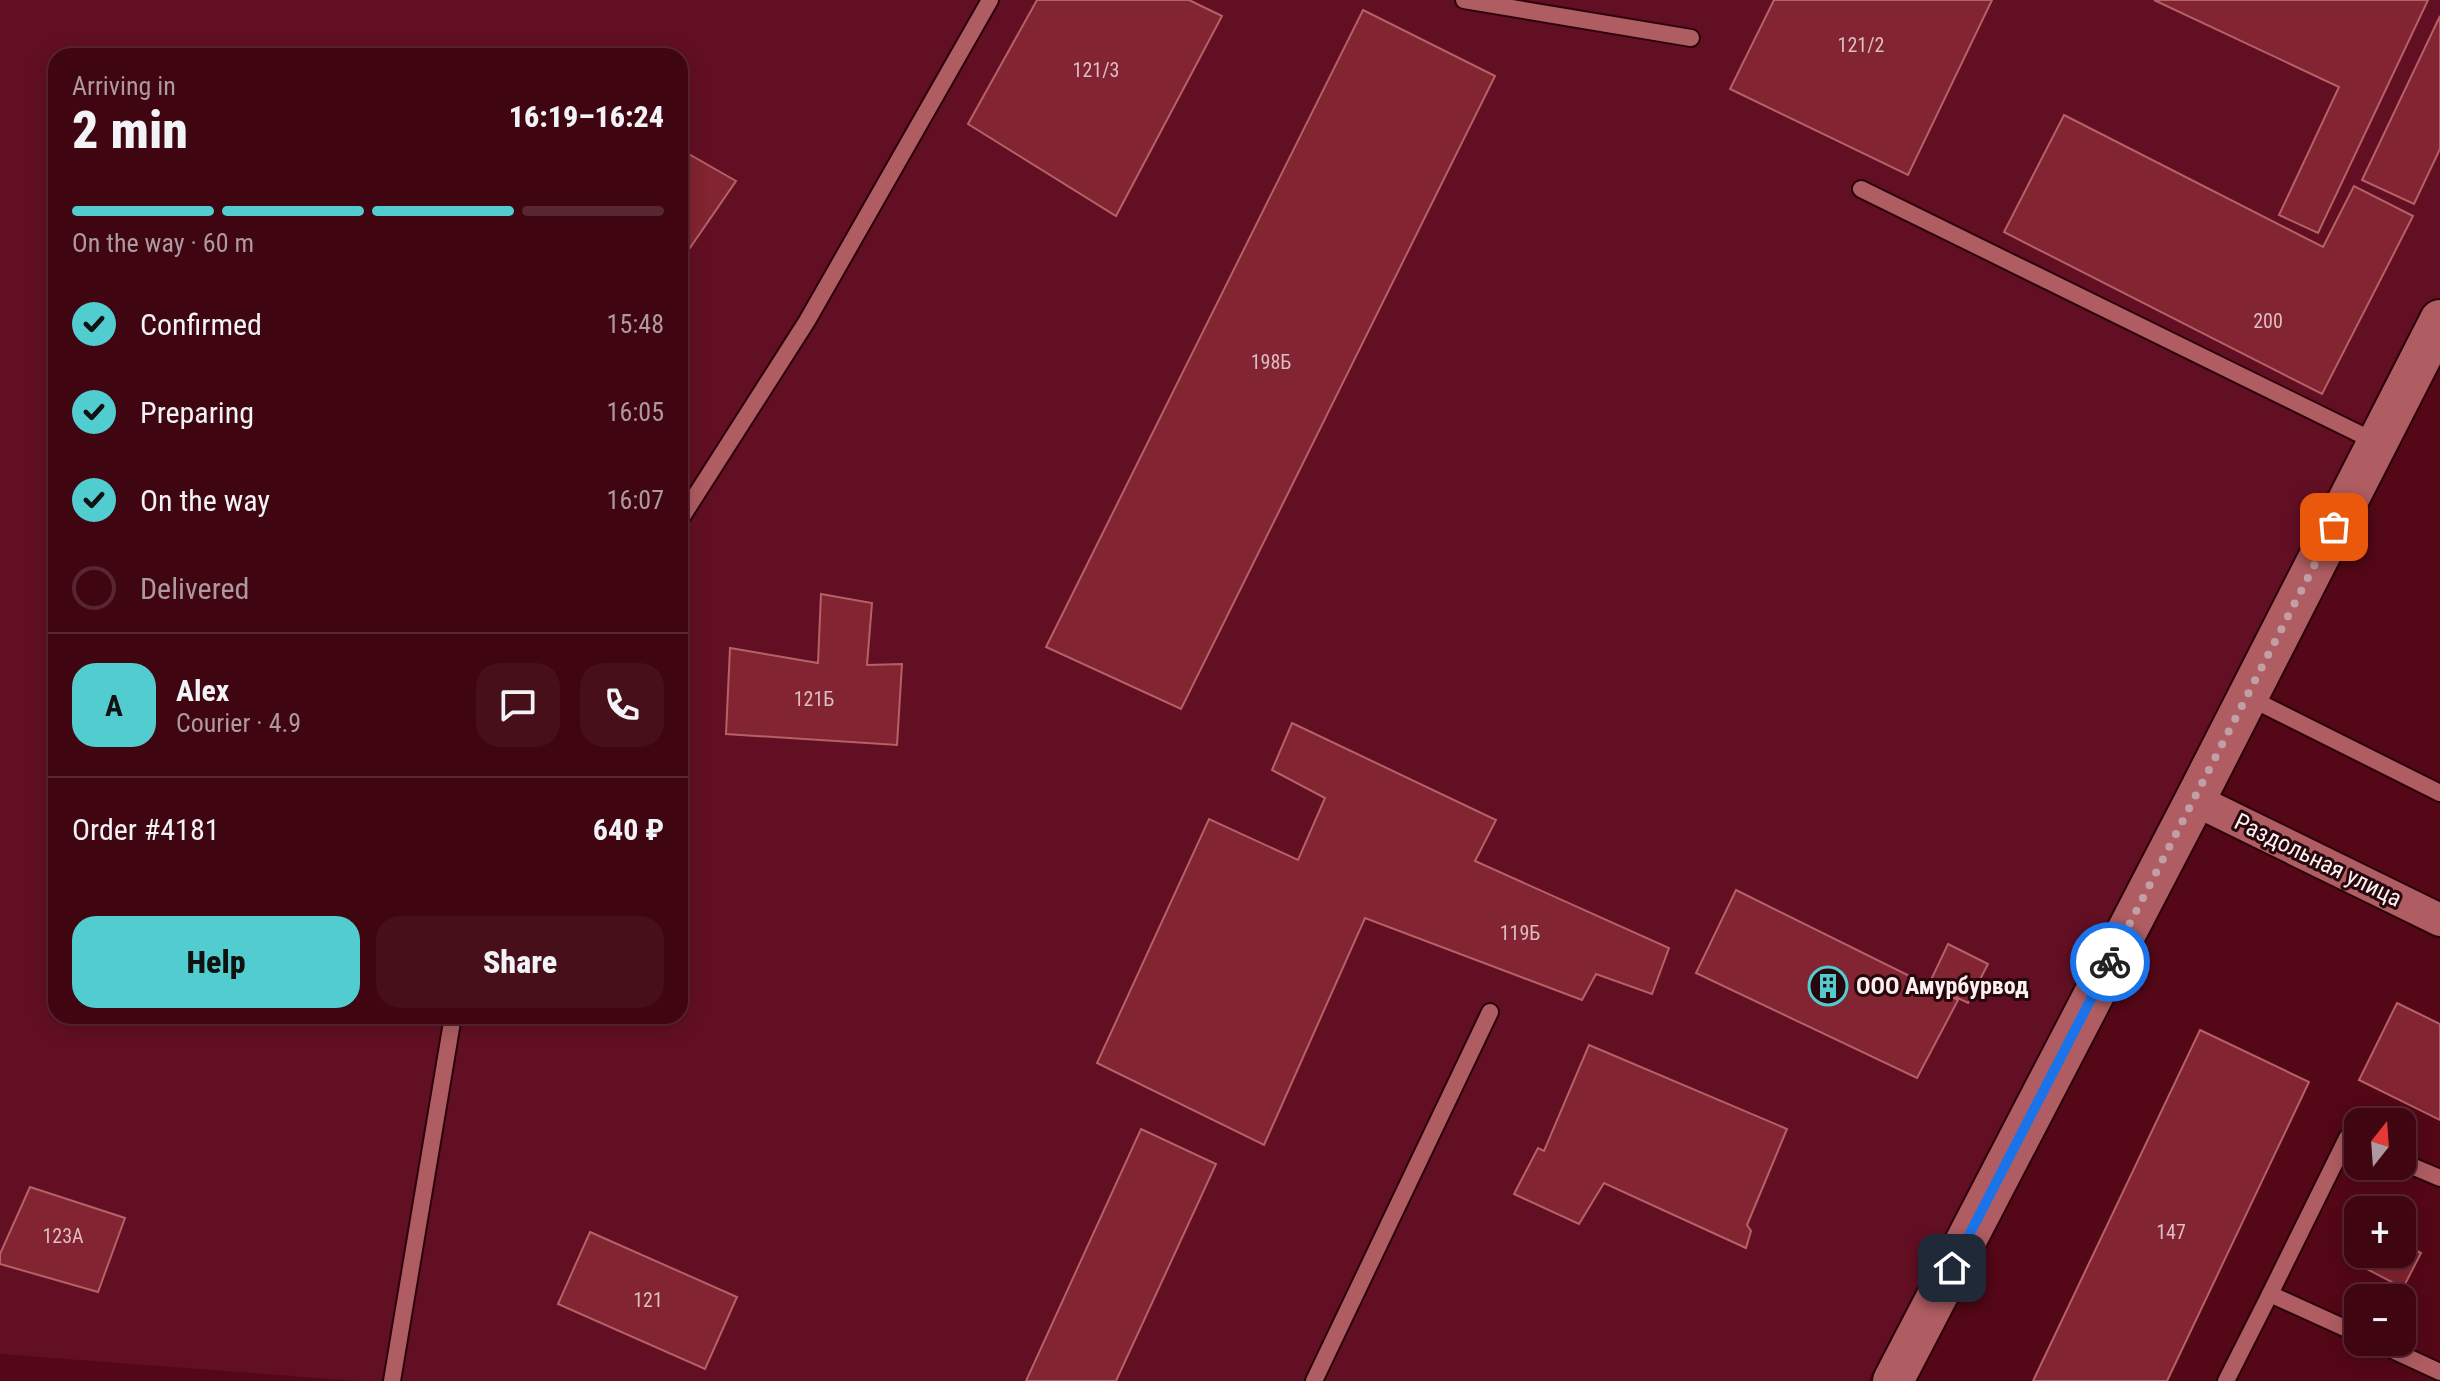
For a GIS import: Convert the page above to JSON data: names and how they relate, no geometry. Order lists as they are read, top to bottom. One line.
{"streets":{"street":["Раздольная улица"]},"places":{"building":["ООО Амурбурвод"]},"house_numbers":["121/2","121/3","200","198Б","121Б","119Б","147","123А","121"],"north":"top","page":{"heading":["2 min","Arriving in","16:19–16:24"],"panel":["Alex","Courier · 4.9","Order #4181","640 ₽"],"bar":"On the way · 60 m","list":[["Confirmed","15:48"],["Preparing","16:05"],["On the way","16:07"],"Delivered"],"round":"A","buttons":["Help","Share"],"map_buttons":["+","−"]}}
